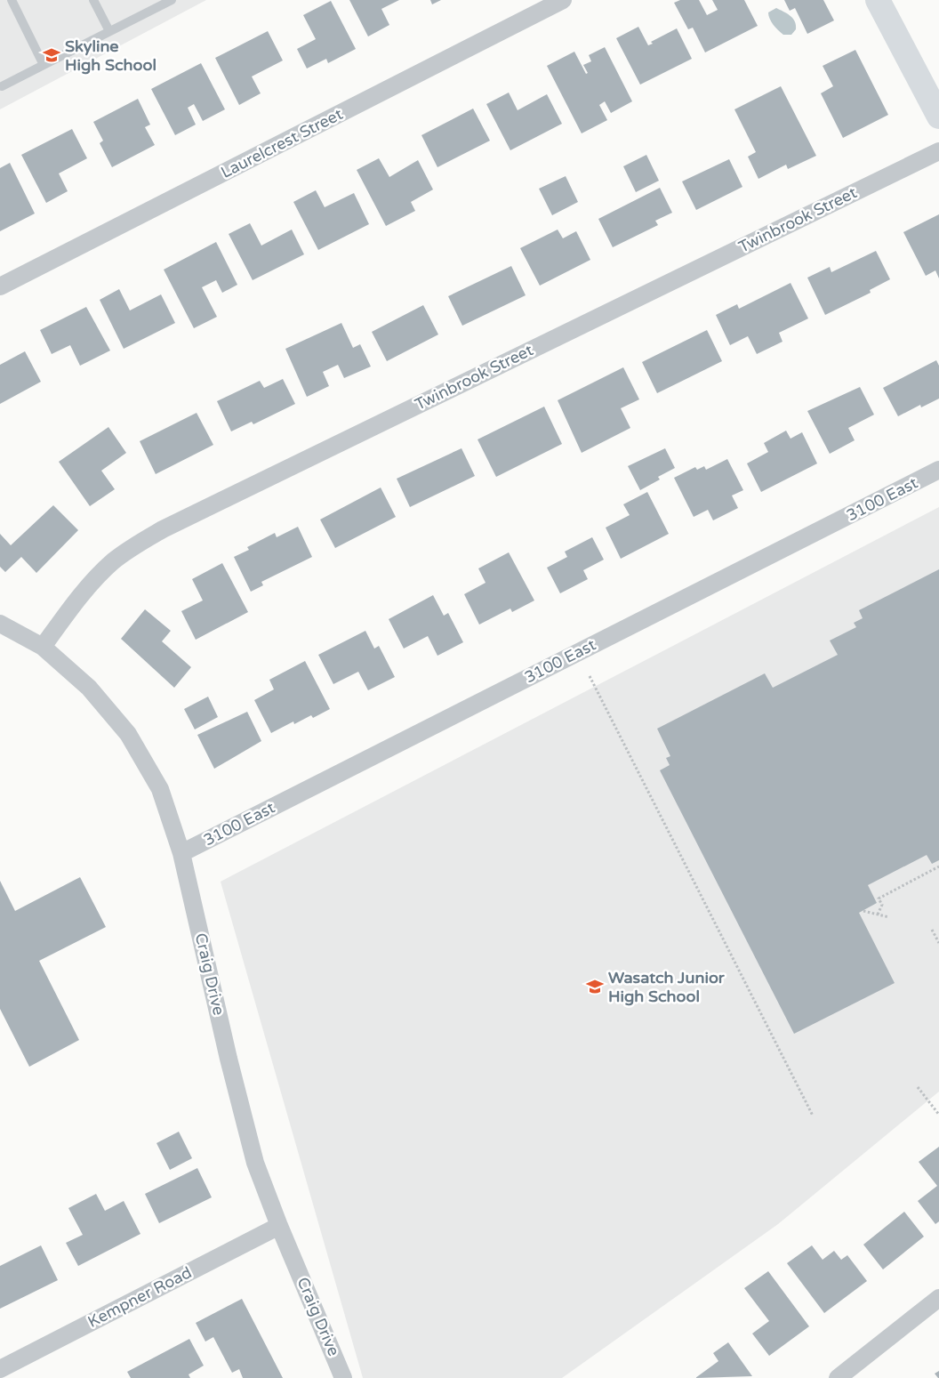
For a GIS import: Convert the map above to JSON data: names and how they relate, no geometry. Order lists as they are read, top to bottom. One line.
{"streets":{"street":["Laurelcrest Street","Twinbrook Street","3100 East","Craig Drive","Kempner Road"]},"crossings":[["Twinbrook Street","Craig Drive"],["3100 East","Craig Drive"],["Craig Drive","Kempner Road"]],"places":{"school or university":["Skyline High School","Wasatch Junior High School"]}}
